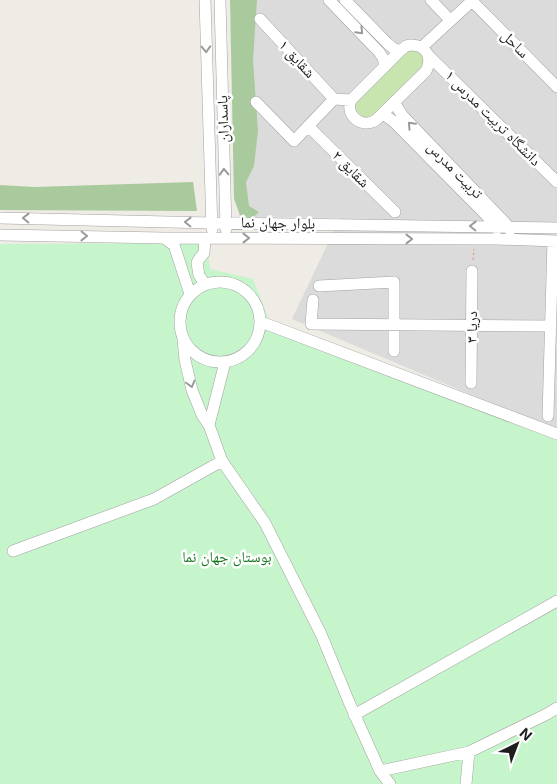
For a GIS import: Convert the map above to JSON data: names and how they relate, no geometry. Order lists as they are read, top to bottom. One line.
{"streets":{"street":["ساحل","شقایق ۱","۱ دانشگاه تربیت مدرس","پاسداران","شقایق ۲","تربیت مدرس","بلوار جهان نما","دریا ۳"]},"crossings":[["پاسداران","بلوار جهان نما"],["تربیت مدرس","بلوار جهان نما"]],"parks":["بوستان جهان نما"],"north":"top right"}
